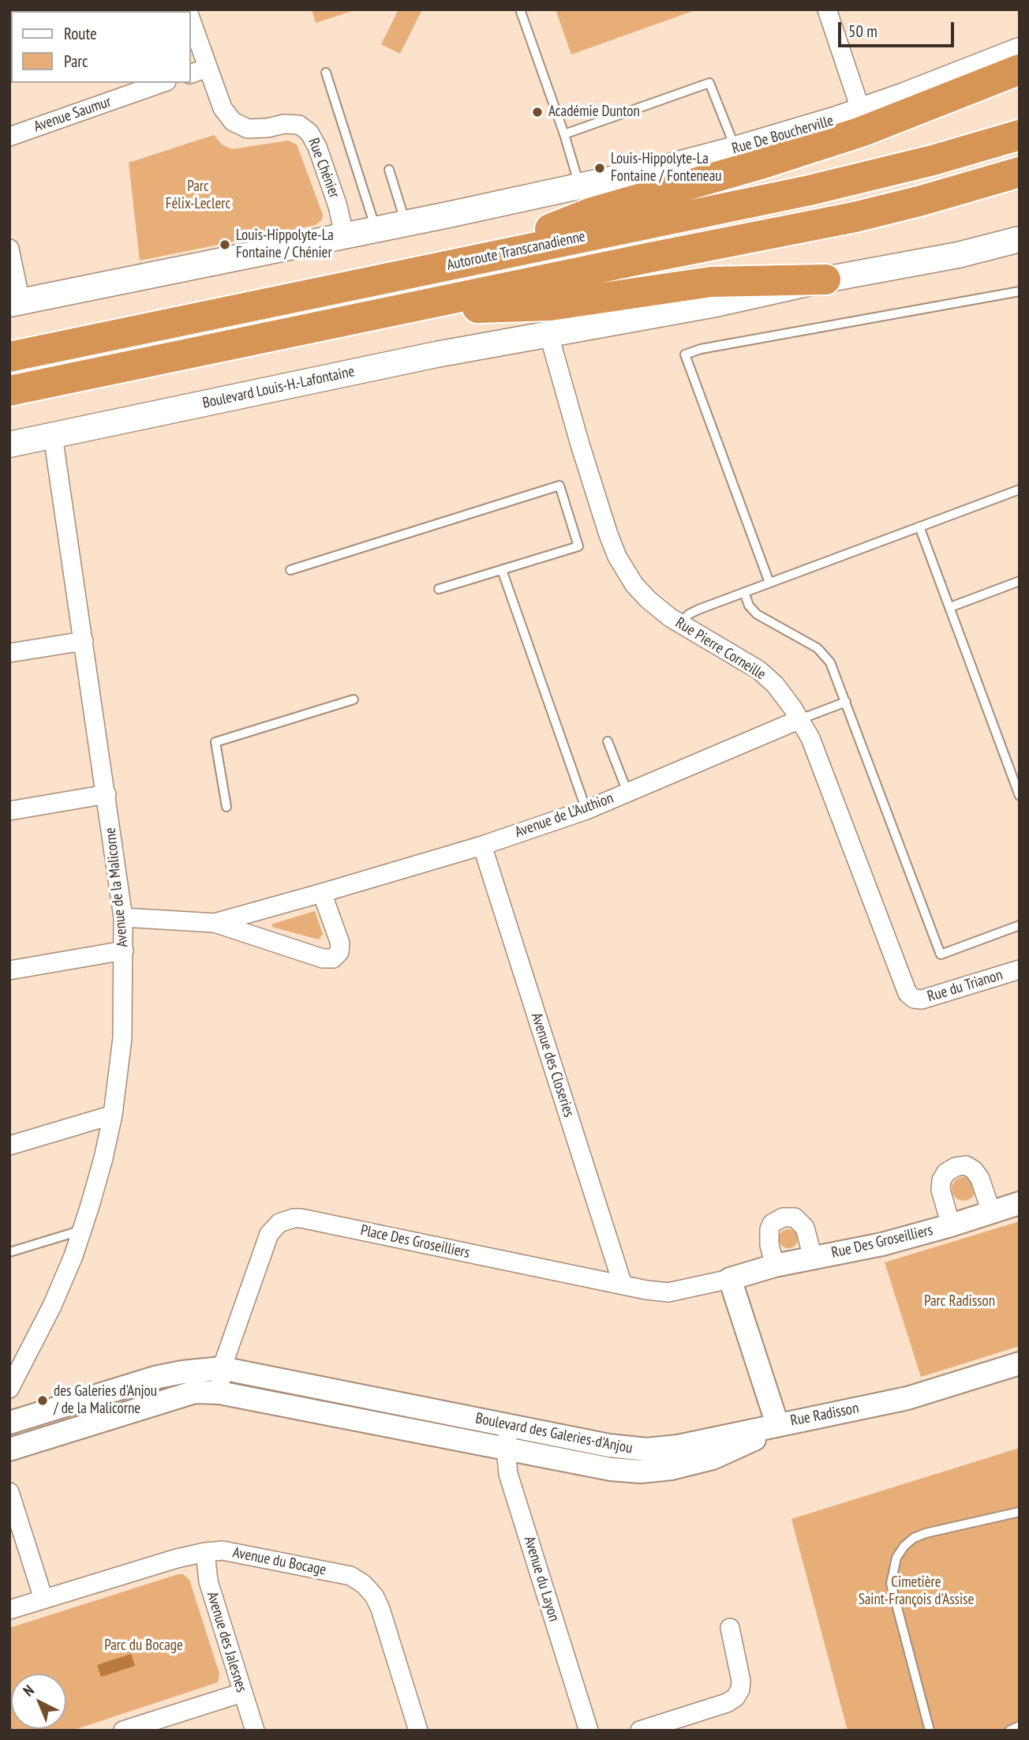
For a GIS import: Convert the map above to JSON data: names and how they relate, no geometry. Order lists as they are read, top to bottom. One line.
{"streets":{"highway":["Autoroute Transcanadienne"],"main road":["Rue De Boucherville","Boulevard Louis-H.-Lafontaine"],"street":["Avenue Saumur","Rue Chénier","Rue Pierre Corneille","Avenue de L'Authion","Avenue de la Malicorne","Rue du Trianon","Avenue des Closeries","Place Des Groseilliers","Rue Des Groseilliers","Rue Radisson","Boulevard des Galeries-d'Anjou","Avenue du Bocage","Avenue du Layon","Avenue des Jalesnes"]},"crossings":[["Rue De Boucherville","Rue Chénier"],["Boulevard Louis-H.-Lafontaine","Rue Pierre Corneille"],["Boulevard Louis-H.-Lafontaine","Avenue de la Malicorne"],["Rue Pierre Corneille","Avenue de L'Authion"],["Rue Pierre Corneille","Rue du Trianon"],["Avenue de L'Authion","Avenue de la Malicorne"],["Avenue de L'Authion","Avenue des Closeries"],["Avenue des Closeries","Place Des Groseilliers"],["Place Des Groseilliers","Rue Des Groseilliers"],["Place Des Groseilliers","Rue Radisson"],["Place Des Groseilliers","Boulevard des Galeries-d'Anjou"],["Rue Des Groseilliers","Rue Radisson"],["Rue Radisson","Boulevard des Galeries-d'Anjou"],["Boulevard des Galeries-d'Anjou","Avenue du Layon"],["Avenue du Bocage","Avenue des Jalesnes"]],"parks":["Parc Félix-Leclerc","Parc Radisson","Cimetière Saint-François d'Assise","Parc du Bocage"],"places":["Académie Dunton","Louis-Hippolyte-La Fontaine / Fonteneau","Louis-Hippolyte-La Fontaine / Chénier","des Galeries d'Anjou / de la Malicorne"],"legend":["Route","Parc"],"scale_bar":"50 m","north":"top left"}
